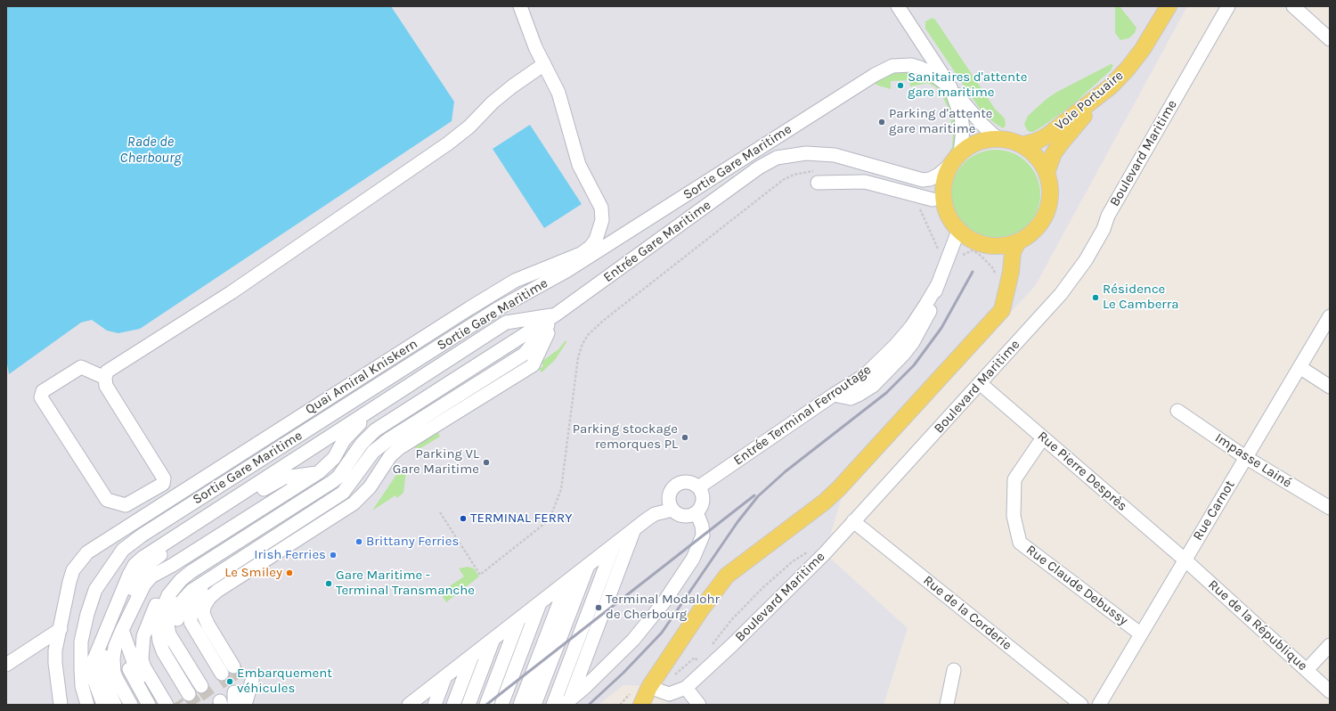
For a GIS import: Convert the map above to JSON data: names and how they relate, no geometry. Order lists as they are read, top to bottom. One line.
{"streets":{"main road":["Voie Portuaire"],"street":["Boulevard Maritime","Sortie Gare Maritime","Entrée Gare Maritime","Quai Amiral Kniskern","Entrée Terminal Ferroutage","Impasse Lainé","Rue Pierre Desprès","Rue Carnot","Rue Claude Debussy","Rue de la Corderie","Rue de la République"]},"crossings":[["Voie Portuaire","Entrée Gare Maritime"],["Voie Portuaire","Entrée Terminal Ferroutage"],["Boulevard Maritime","Rue Pierre Desprès"],["Boulevard Maritime","Rue de la Corderie"],["Sortie Gare Maritime","Quai Amiral Kniskern"],["Entrée Gare Maritime","Entrée Terminal Ferroutage"],["Impasse Lainé","Rue Carnot"],["Rue Pierre Desprès","Rue Carnot"],["Rue Pierre Desprès","Rue Claude Debussy"],["Rue Pierre Desprès","Rue de la République"],["Rue Carnot","Rue Claude Debussy"],["Rue Carnot","Rue de la République"]],"water":["Rade de Cherbourg"],"places":["Sanitaires d'attente gare maritime","Parking d'attente gare maritime","Résidence Le Camberra","Parking stockage remorques PL","Parking VL Gare Maritime","TERMINAL FERRY","Brittany Ferries","Irish Ferries","Le Smiley","Gare Maritime - Terminal Transmanche","Terminal Modalohr de Cherbourg","Embarquement véhicules"]}
